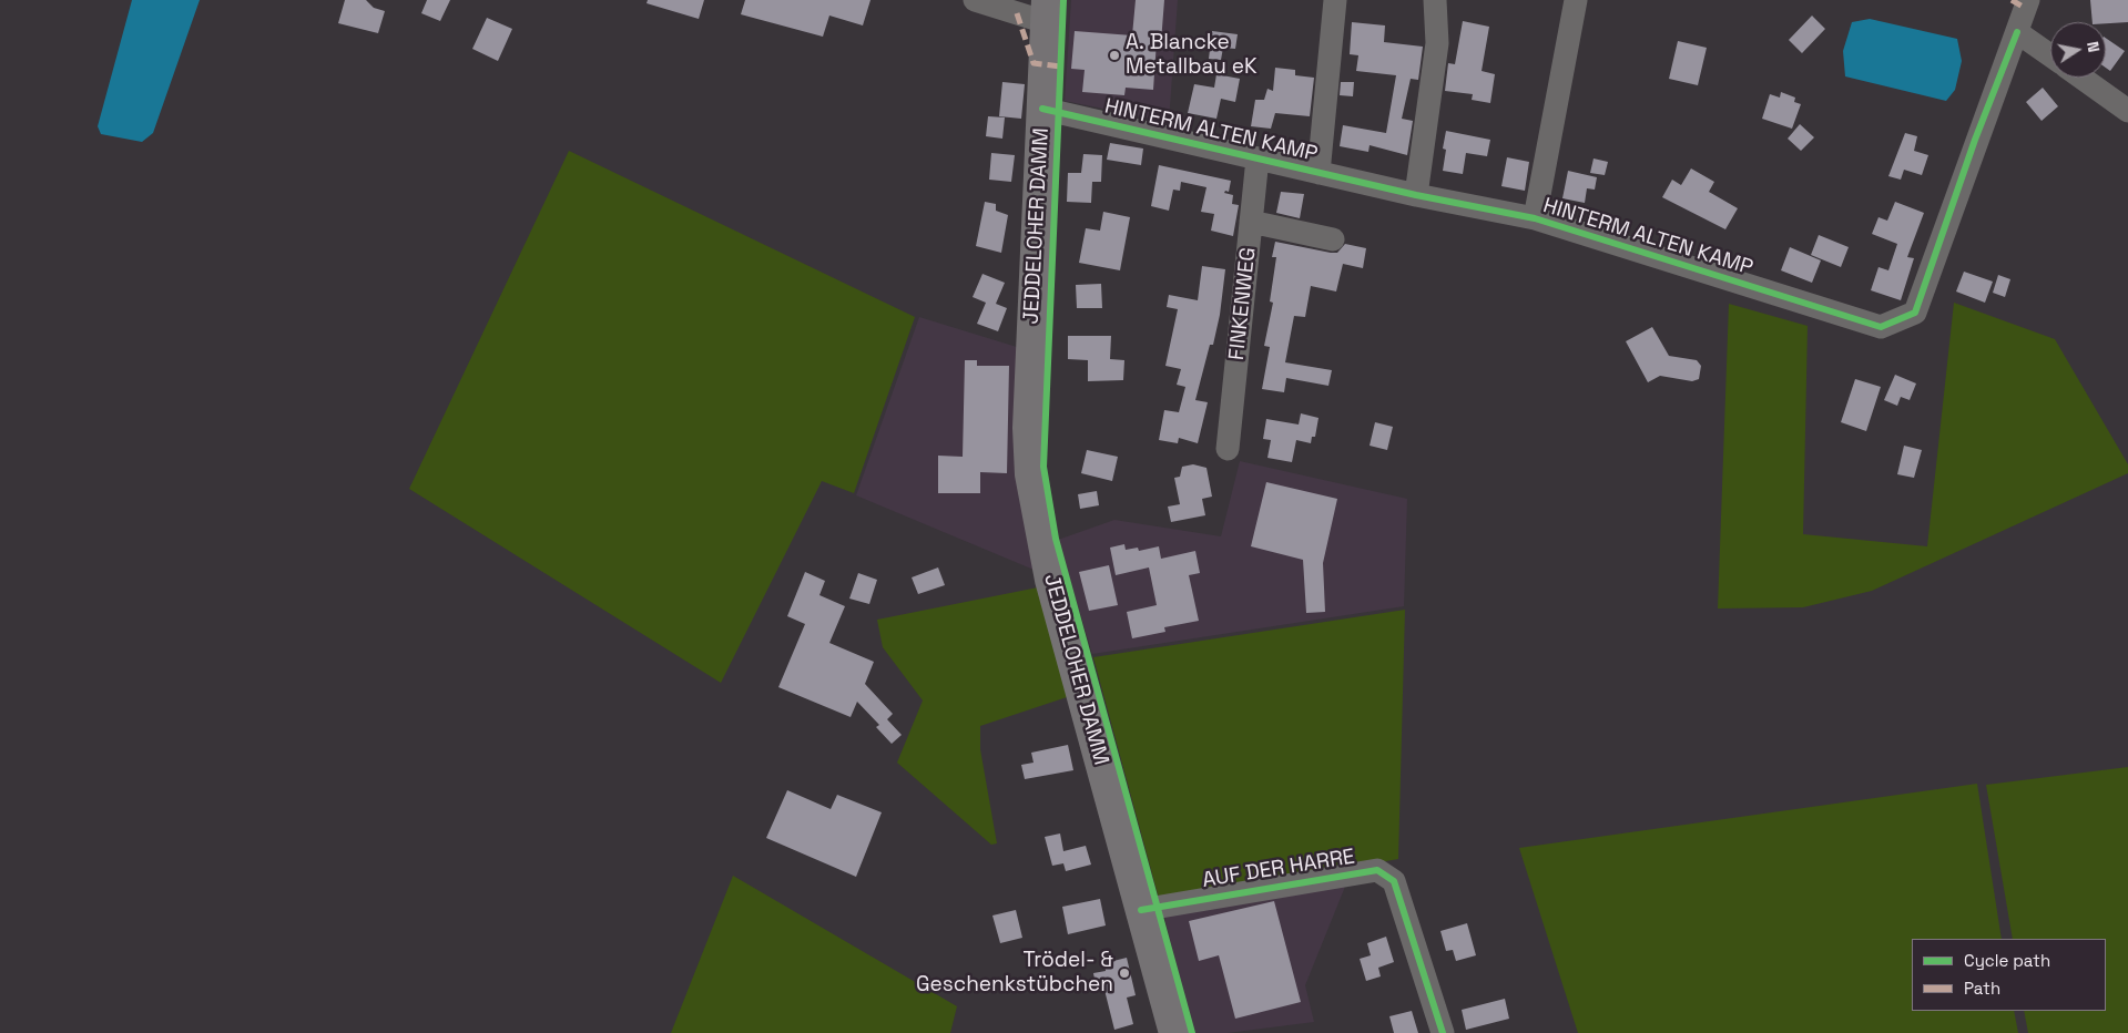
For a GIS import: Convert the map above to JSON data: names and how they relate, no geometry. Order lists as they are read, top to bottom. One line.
{"streets":{"main road":["JEDDELOHER DAMM"],"street":["HINTERM ALTEN KAMP","FINKENWEG","AUF DER HARRE"]},"crossings":[["HINTERM ALTEN KAMP","JEDDELOHER DAMM"],["HINTERM ALTEN KAMP","FINKENWEG"],["JEDDELOHER DAMM","AUF DER HARRE"]],"places":["A. Blancke Metallbau eK","Trödel- & Geschenkstübchen"],"legend":["Cycle path","Path"],"north":"right"}
